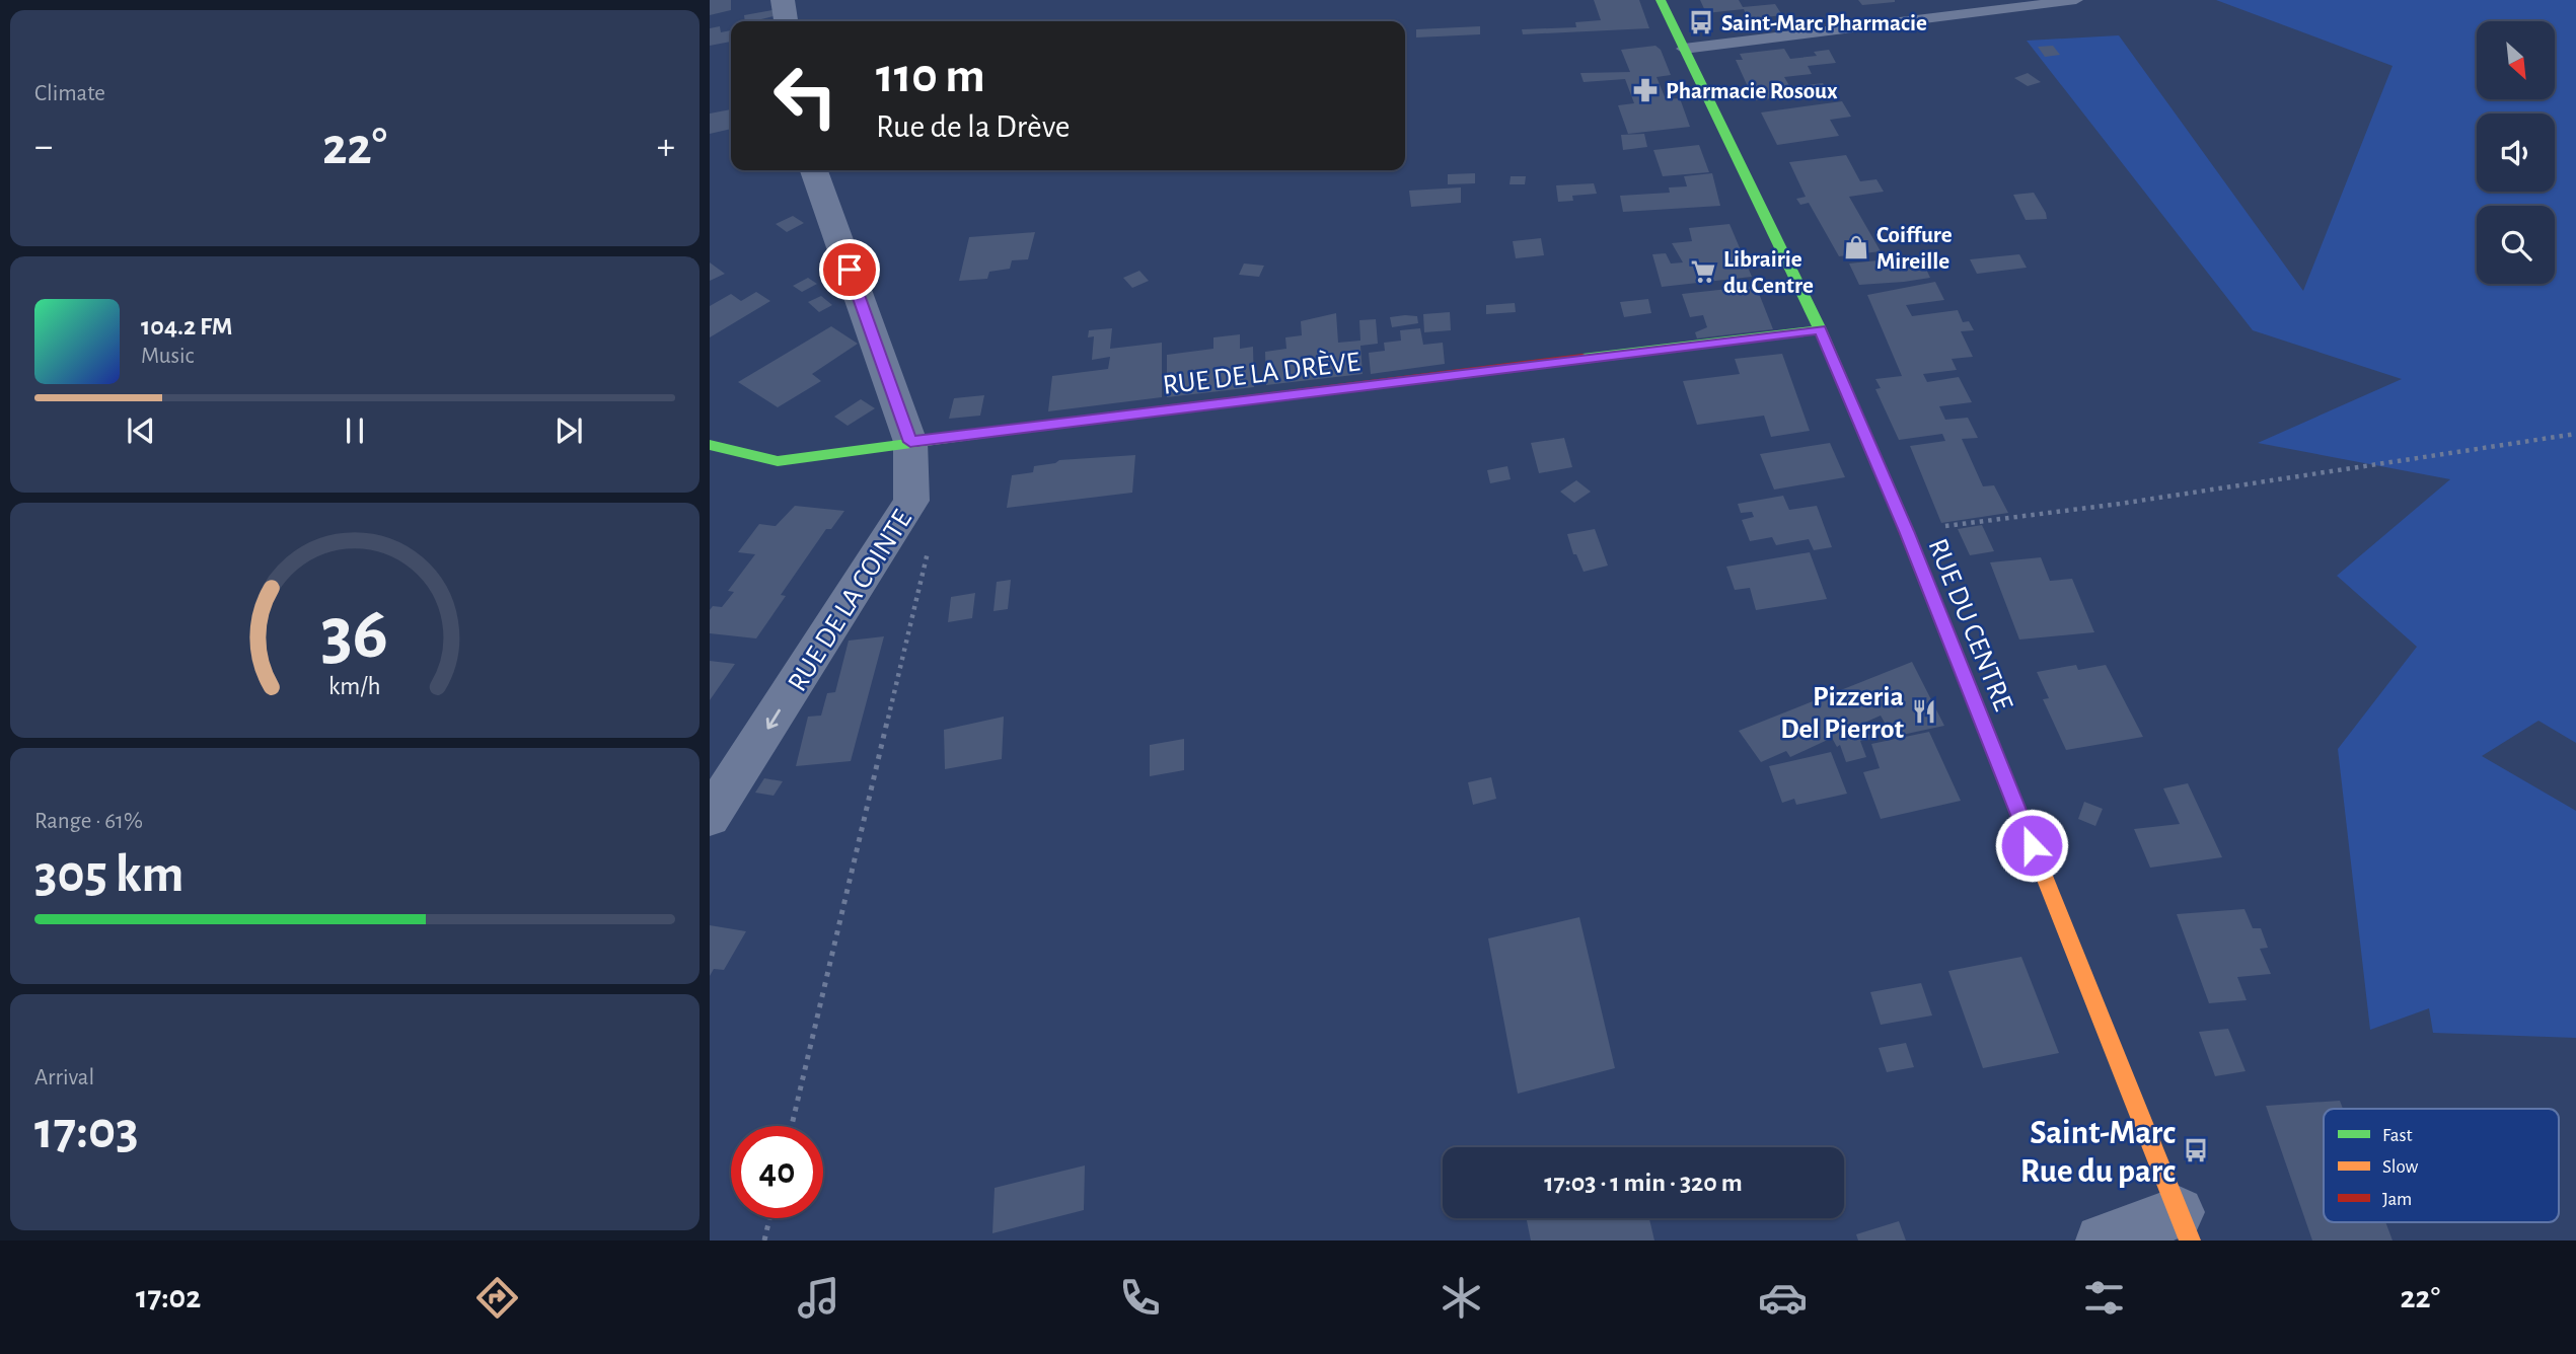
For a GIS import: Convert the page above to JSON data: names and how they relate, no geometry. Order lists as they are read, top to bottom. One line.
{"streets":{"street":["RUE DE LA DRÈVE","RUE DE LA COINTE","RUE DU CENTRE"]},"crossings":[["RUE DE LA DRÈVE","RUE DE LA COINTE"],["RUE DE LA DRÈVE","RUE DU CENTRE"]],"one_way":["RUE DE LA COINTE"],"places":{"bus stop":["Saint-Marc Pharmacie","Saint-Marc Rue du parc"],"pharmacy":["Pharmacie Rosoux"],"shop":["Coiffure Mireille"],"supermarket":["Librairie du Centre"],"restaurant":["Pizzeria Del Pierrot"]},"legend":["Fast","Slow","Jam"],"north":"bottom right","page":{"tile":["Climate",["Range · 61%","305 km"],["Arrival","17:03"]],"turn":["110 m","Rue de la Drève"],"heat":["−","22°","+"],"song":["104.2 FM","Music"],"limit":"40","trip":"17:03 · 1 min · 320 m","tabs":["17:02","22°"],"gauge":["36","km/h"]}}
